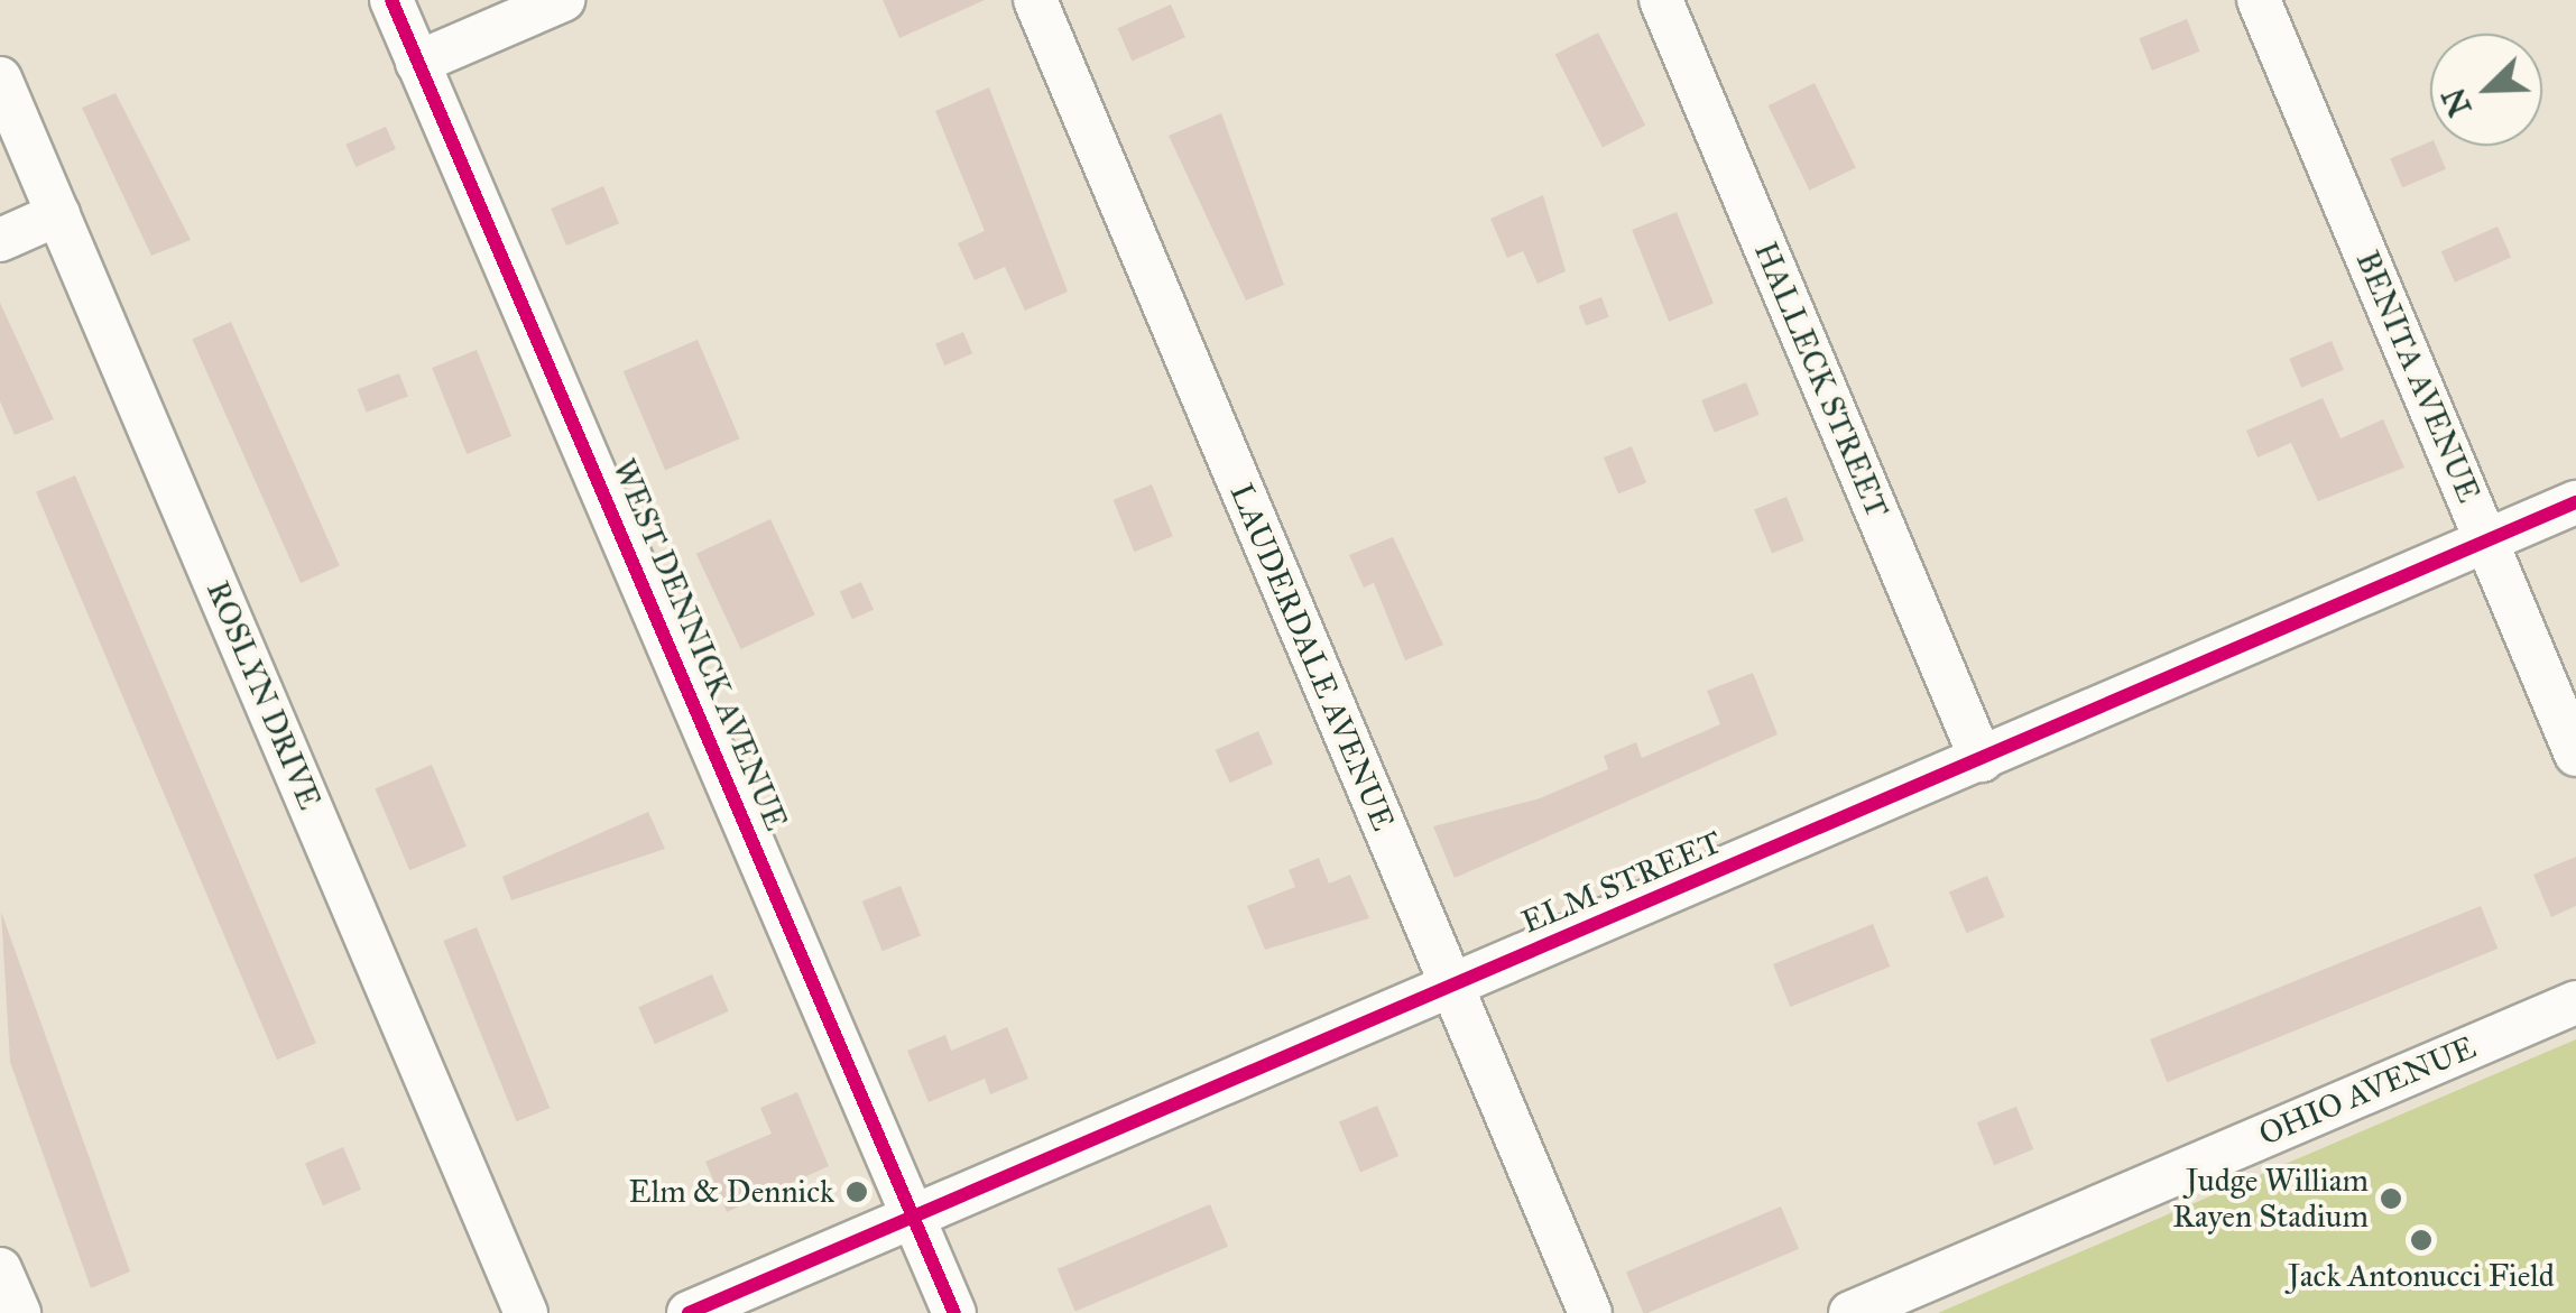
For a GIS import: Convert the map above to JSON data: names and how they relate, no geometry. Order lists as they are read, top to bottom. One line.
{"streets":{"street":["BENITA AVENUE","HALLECK STREET","WEST DENNICK AVENUE","LAUDERDALE AVENUE","ROSLYN DRIVE","ELM STREET","OHIO AVENUE"]},"crossings":[["BENITA AVENUE","ELM STREET"],["HALLECK STREET","ELM STREET"],["WEST DENNICK AVENUE","ELM STREET"],["LAUDERDALE AVENUE","ELM STREET"]],"places":["Elm & Dennick","Judge William Rayen Stadium","Jack Antonucci Field"],"north":"bottom left"}
